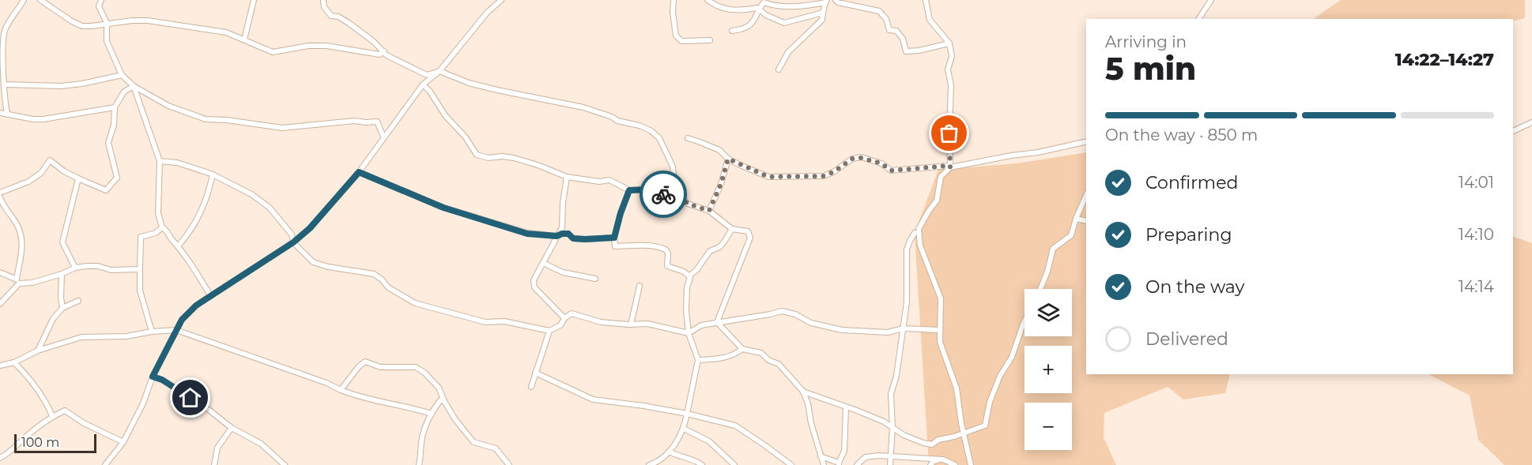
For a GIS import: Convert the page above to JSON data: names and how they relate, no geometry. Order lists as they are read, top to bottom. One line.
{"scale_bar":"100 m","page":{"heading":["5 min","Arriving in","14:22–14:27"],"bar":"On the way · 850 m","list":[["Confirmed","14:01"],["Preparing","14:10"],["On the way","14:14"],"Delivered"],"map_buttons":["+","−"],"scale":"100 m"}}
